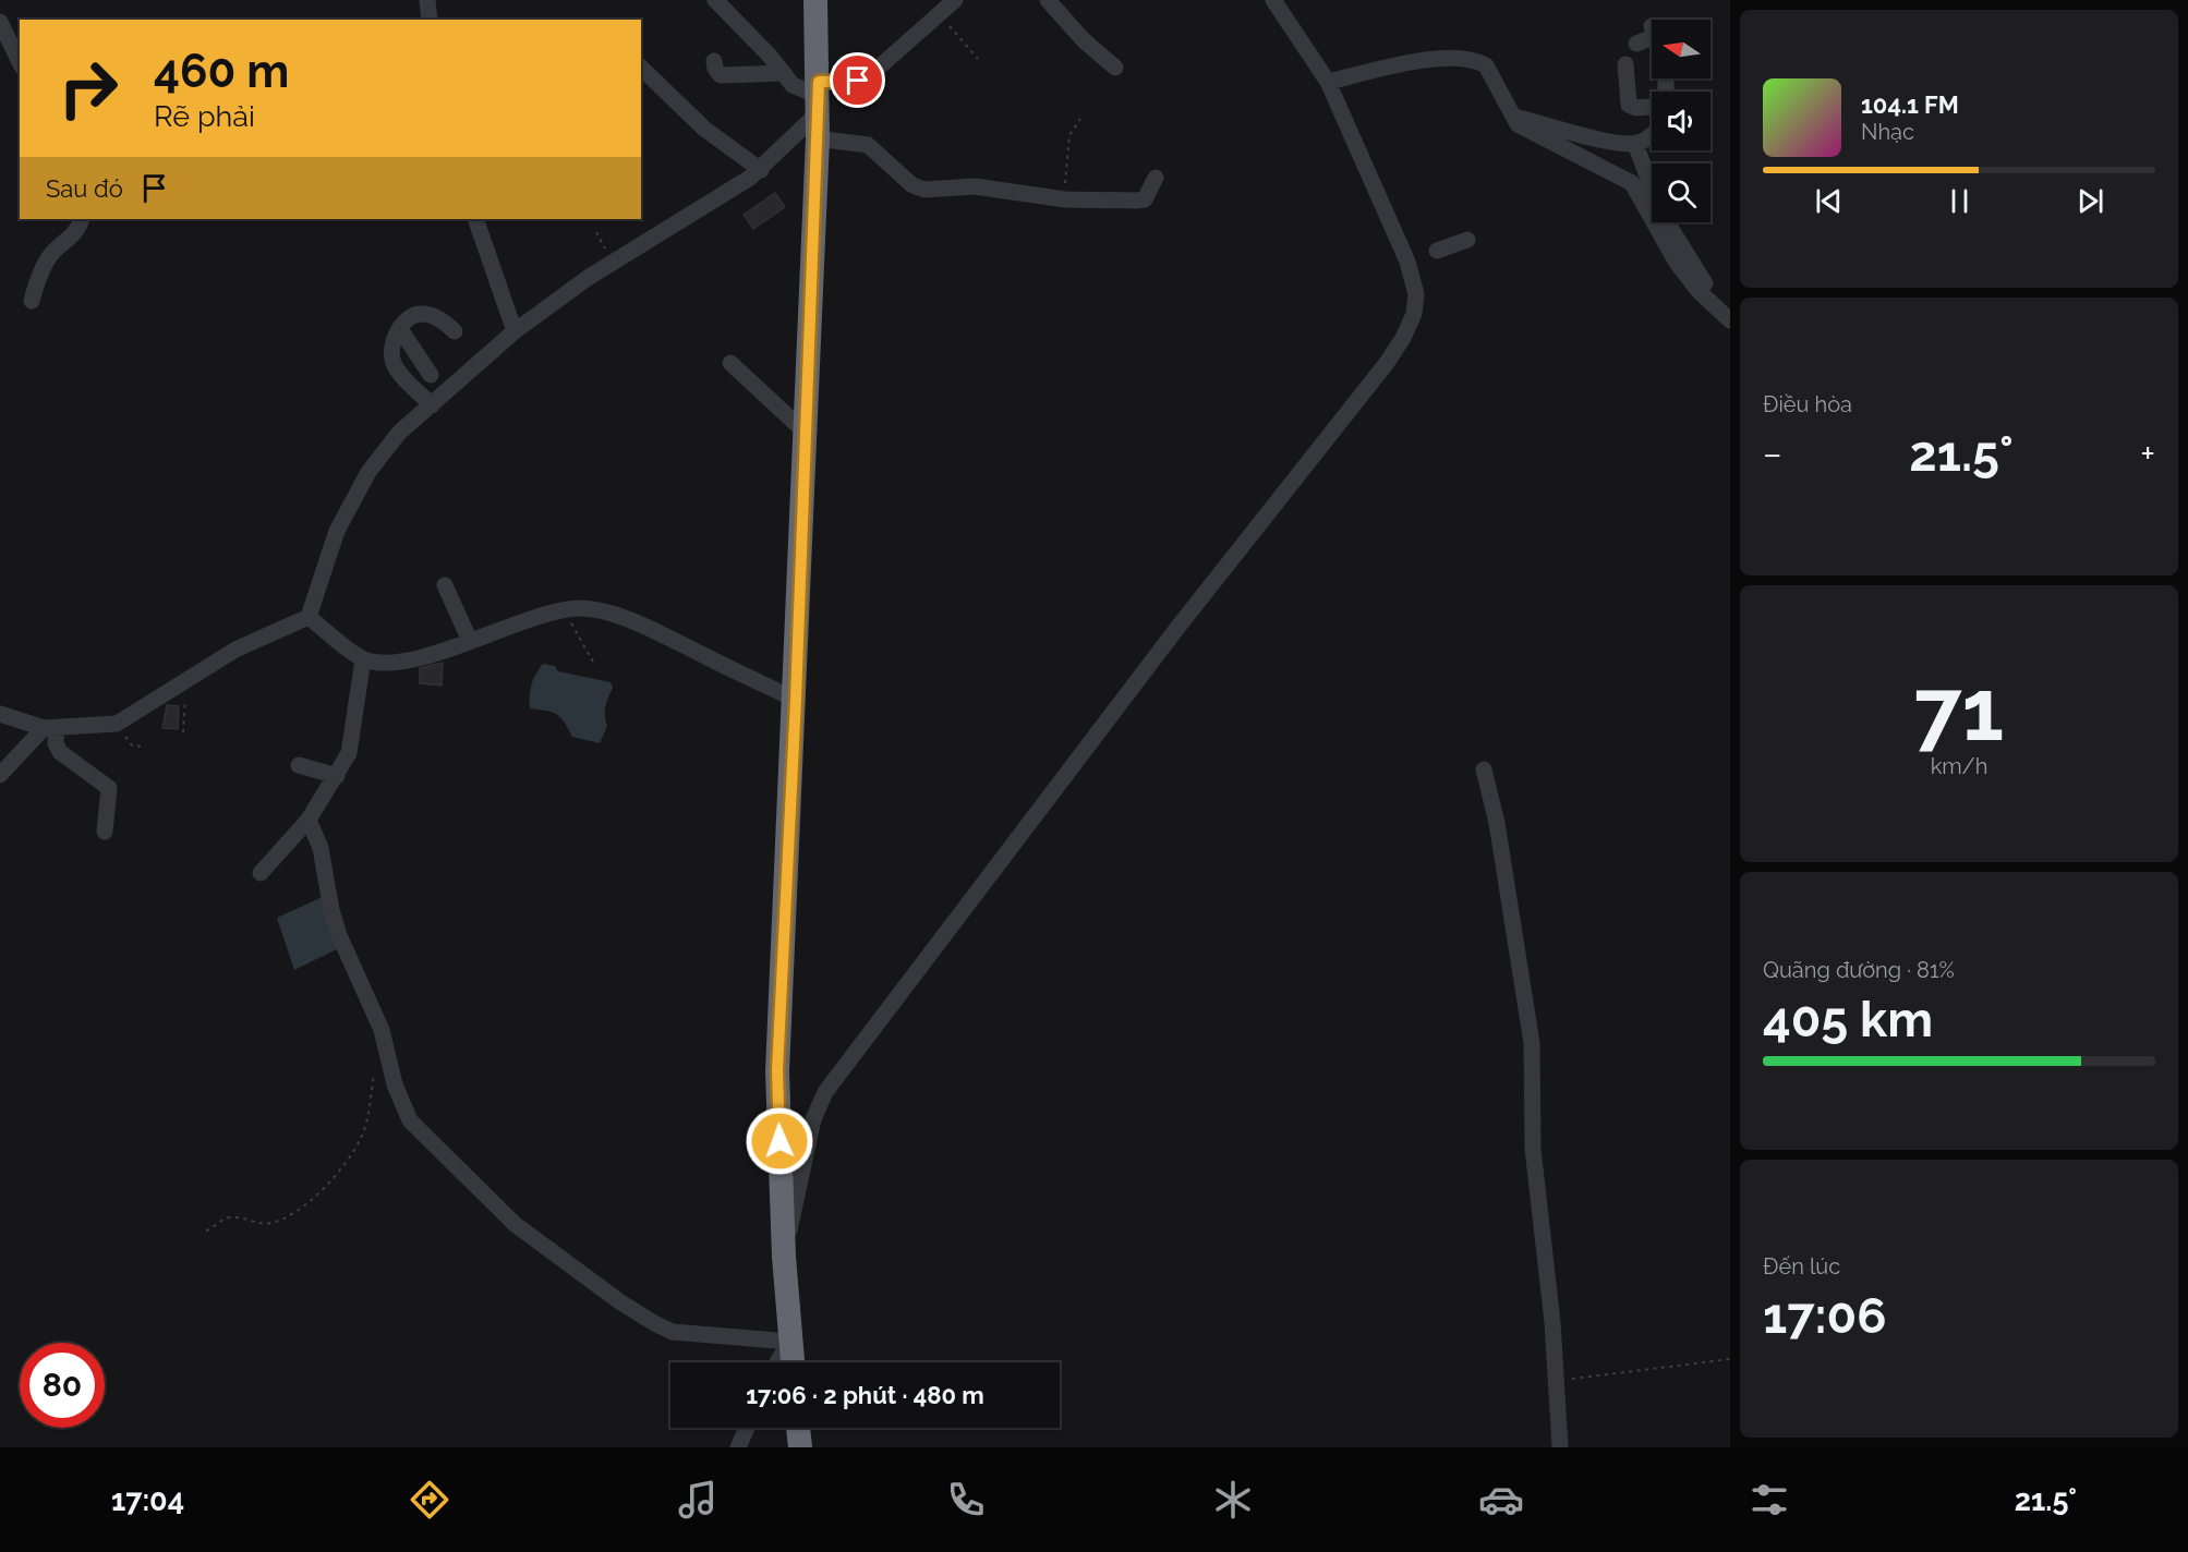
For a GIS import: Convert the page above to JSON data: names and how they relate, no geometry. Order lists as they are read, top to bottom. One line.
{"north":"left","page":{"turn":["460 m","Rẽ phải"],"song":["104.1 FM","Nhạc"],"then":"Sau đó","tile":["Điều hòa",["71","km/h"],["Quãng đường · 81%","405 km"],["Đến lúc","17:06"]],"heat":["−","21.5°","+"],"limit":"80","trip":"17:06 · 2 phút · 480 m","tabs":["17:04","21.5°"]}}
